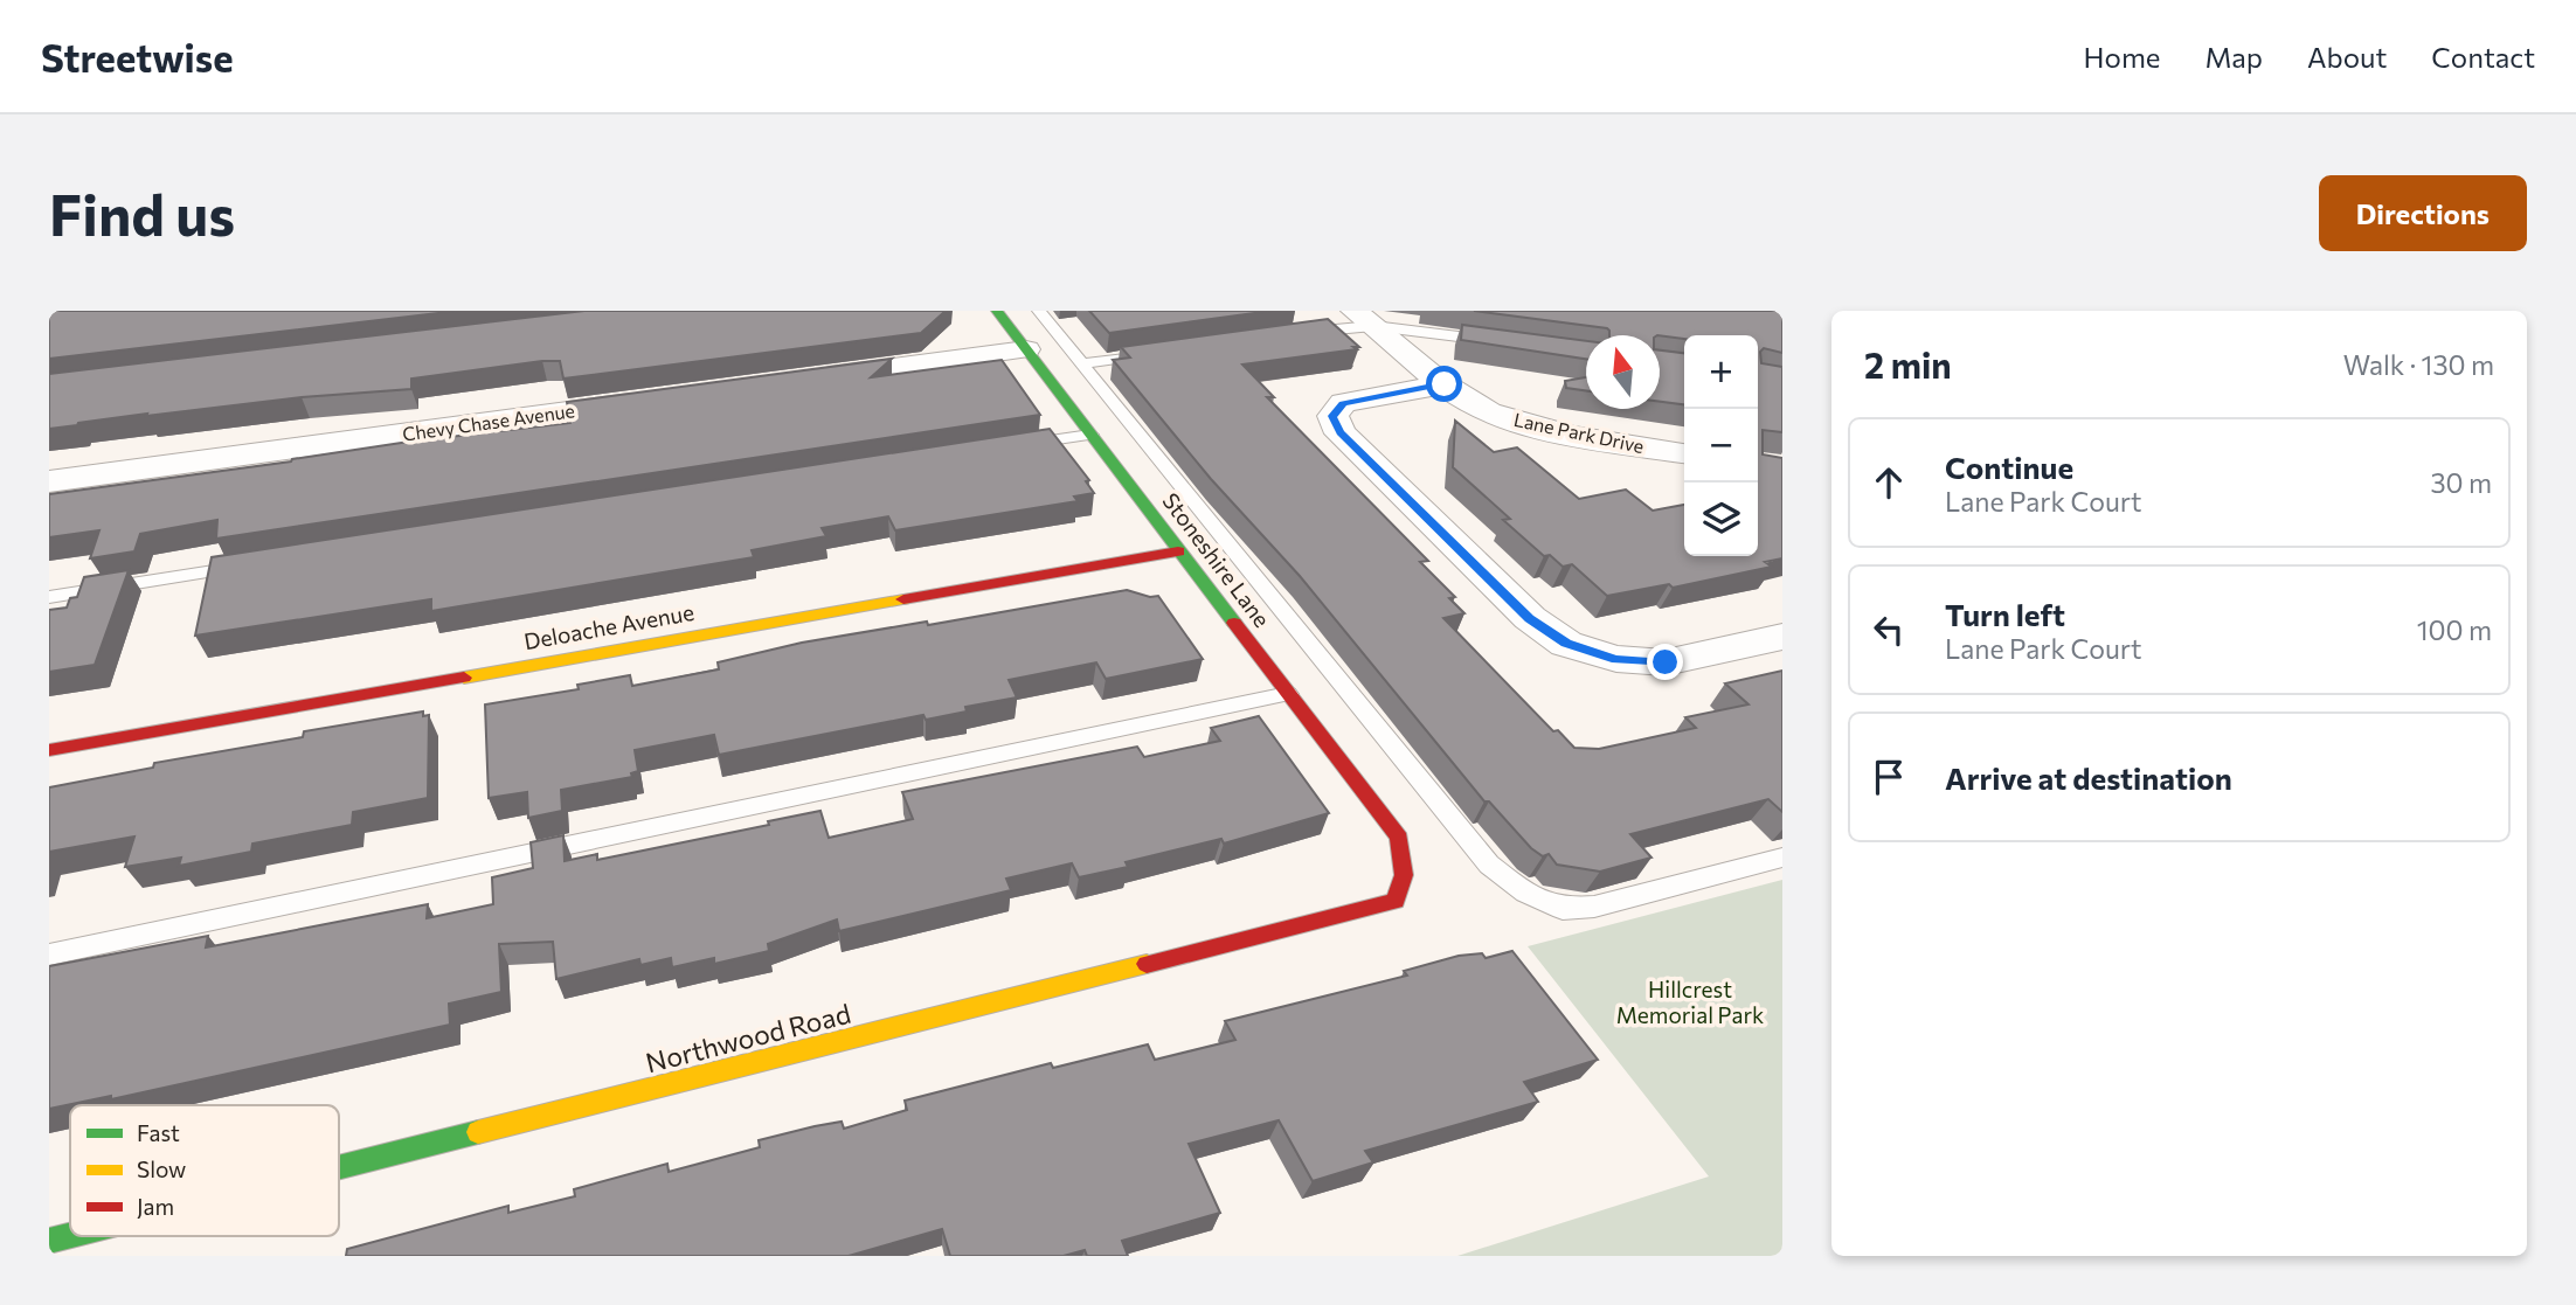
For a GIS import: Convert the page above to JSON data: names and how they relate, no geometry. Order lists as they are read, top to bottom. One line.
{"streets":{"street":["Chevy Chase Avenue","Lane Park Drive","Stoneshire Lane","Deloache Avenue","Northwood Road"]},"crossings":[["Stoneshire Lane","Deloache Avenue"],["Stoneshire Lane","Northwood Road"]],"parks":["Hillcrest Memorial Park"],"legend":["Fast","Slow","Jam"],"north":"top","page":{"header":"Streetwise","nav":["Home","Map","About","Contact"],"buttons":"Directions","title":"Find us","heading":["2 min","Walk · 130 m"],"map_buttons":["+","−"],"list":[["Continue","Lane Park Court","30 m"],["Turn left","Lane Park Court","100 m"],"Arrive at destination"]}}
